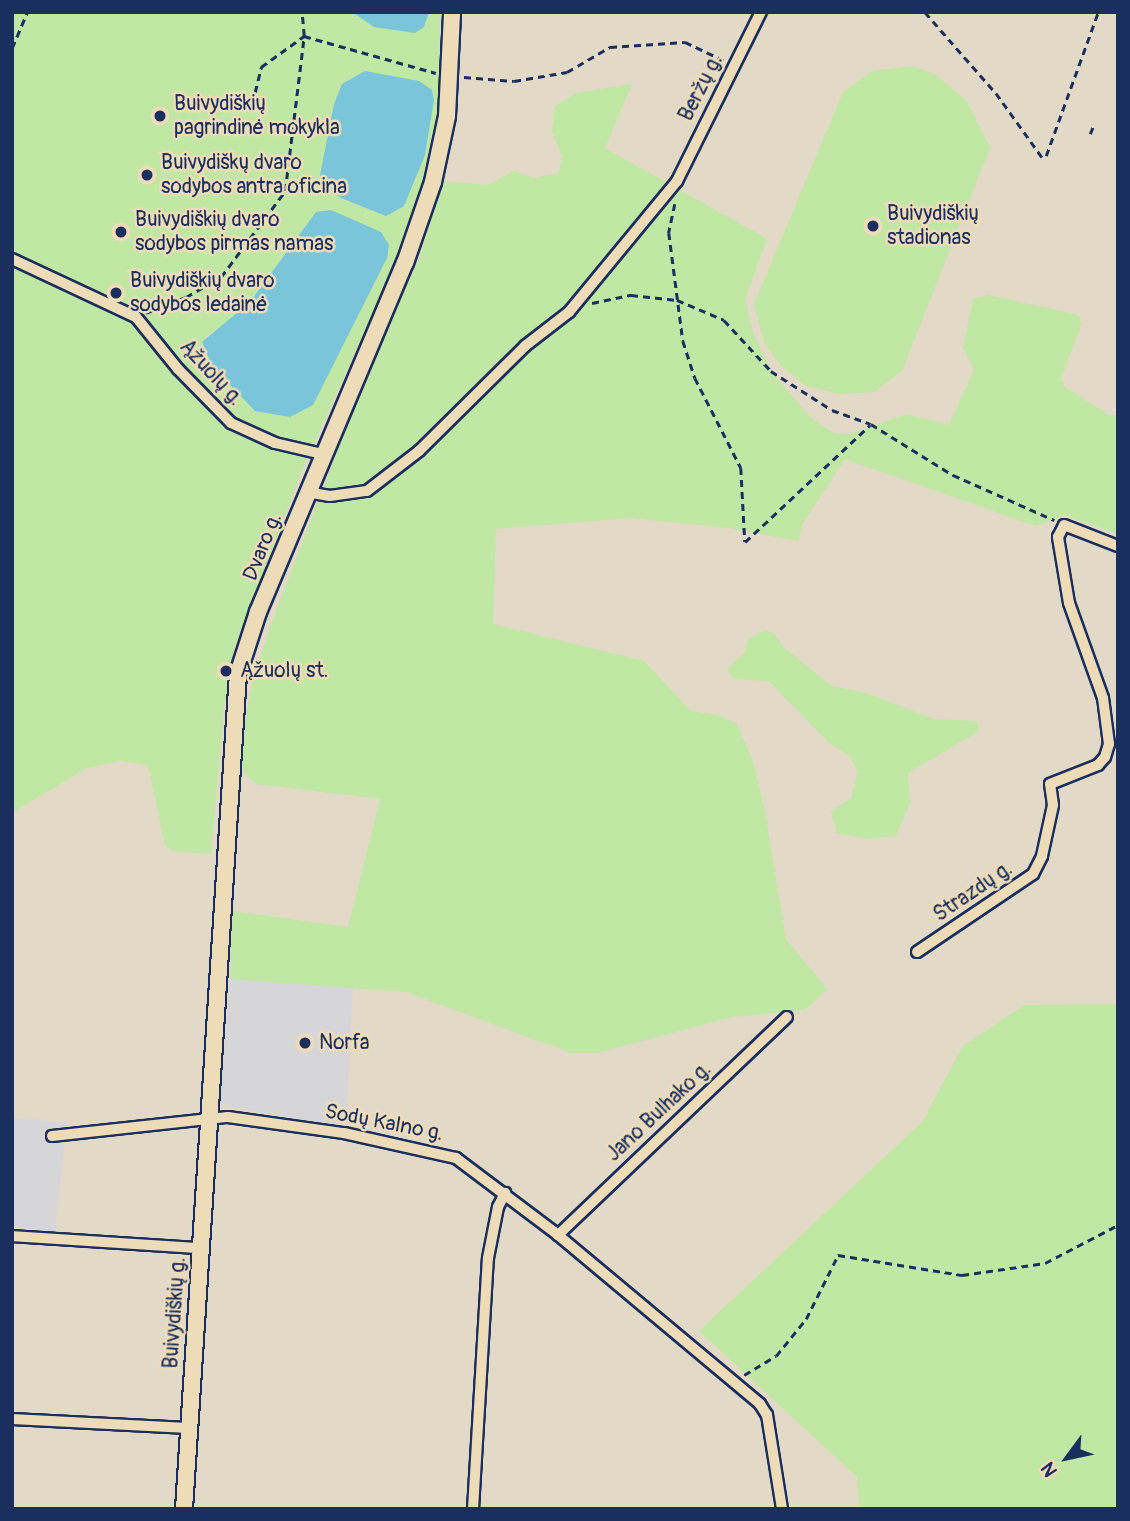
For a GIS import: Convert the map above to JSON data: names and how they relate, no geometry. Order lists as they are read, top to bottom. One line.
{"streets":{"main road":["Dvaro g.","Buivydiškių g."],"street":["Beržų g.","Ąžuolų g.","Strazdų g.","Jano Bulhako g.","Sodų Kalno g."]},"crossings":[["Beržų g.","Dvaro g."],["Ąžuolų g.","Dvaro g."],["Dvaro g.","Sodų Kalno g."],["Dvaro g.","Buivydiškių g."],["Jano Bulhako g.","Sodų Kalno g."],["Sodų Kalno g.","Buivydiškių g."]],"places":["Buivydiškių pagrindinė mokykla","Buivydiškų dvaro sodybos antra oficina","Buivydiškių stadionas","Buivydiškių dvaro sodybos pirmas namas","Buivydiškių dvaro sodybos ledainė","Ąžuolų st.","Norfa"],"north":"bottom left"}
